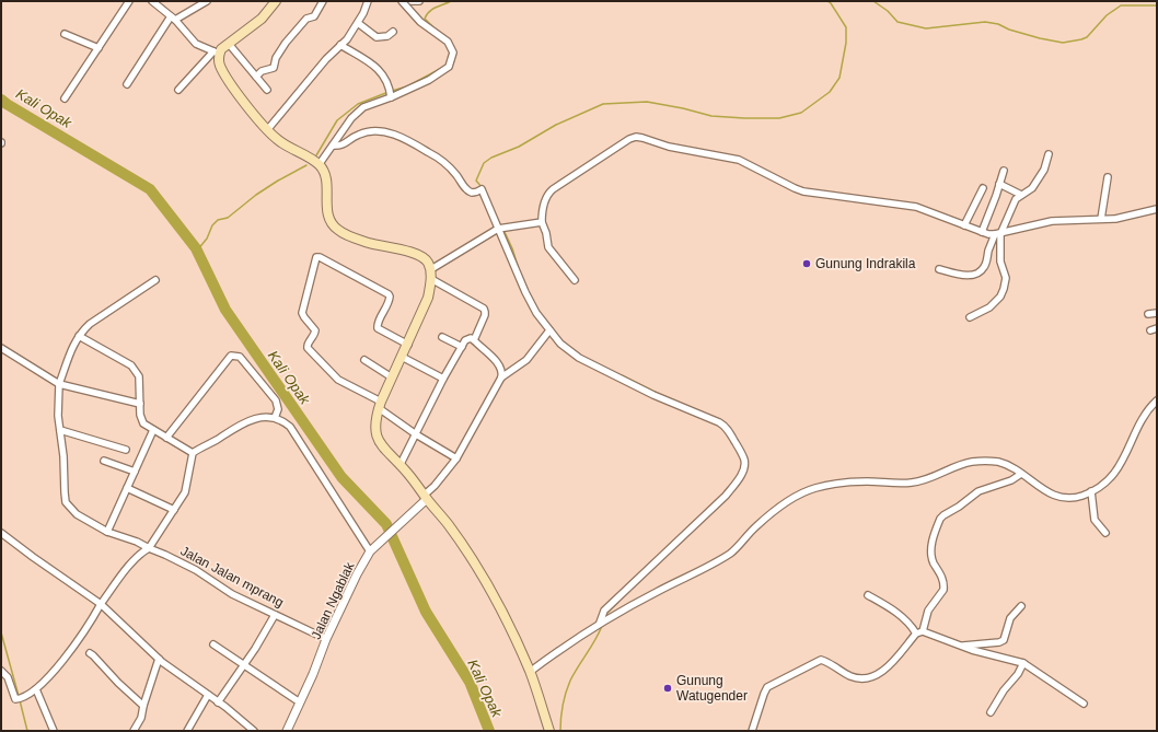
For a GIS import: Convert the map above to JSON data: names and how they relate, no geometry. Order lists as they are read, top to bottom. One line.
{"streets":{"street":["Jalan Jalan mprang","Jalan Ngablak"]},"crossings":[["Jalan Jalan mprang","Jalan Ngablak"]],"water":["Kali Opak"],"places":["Gunung Indrakila","Gunung Watugender"]}
